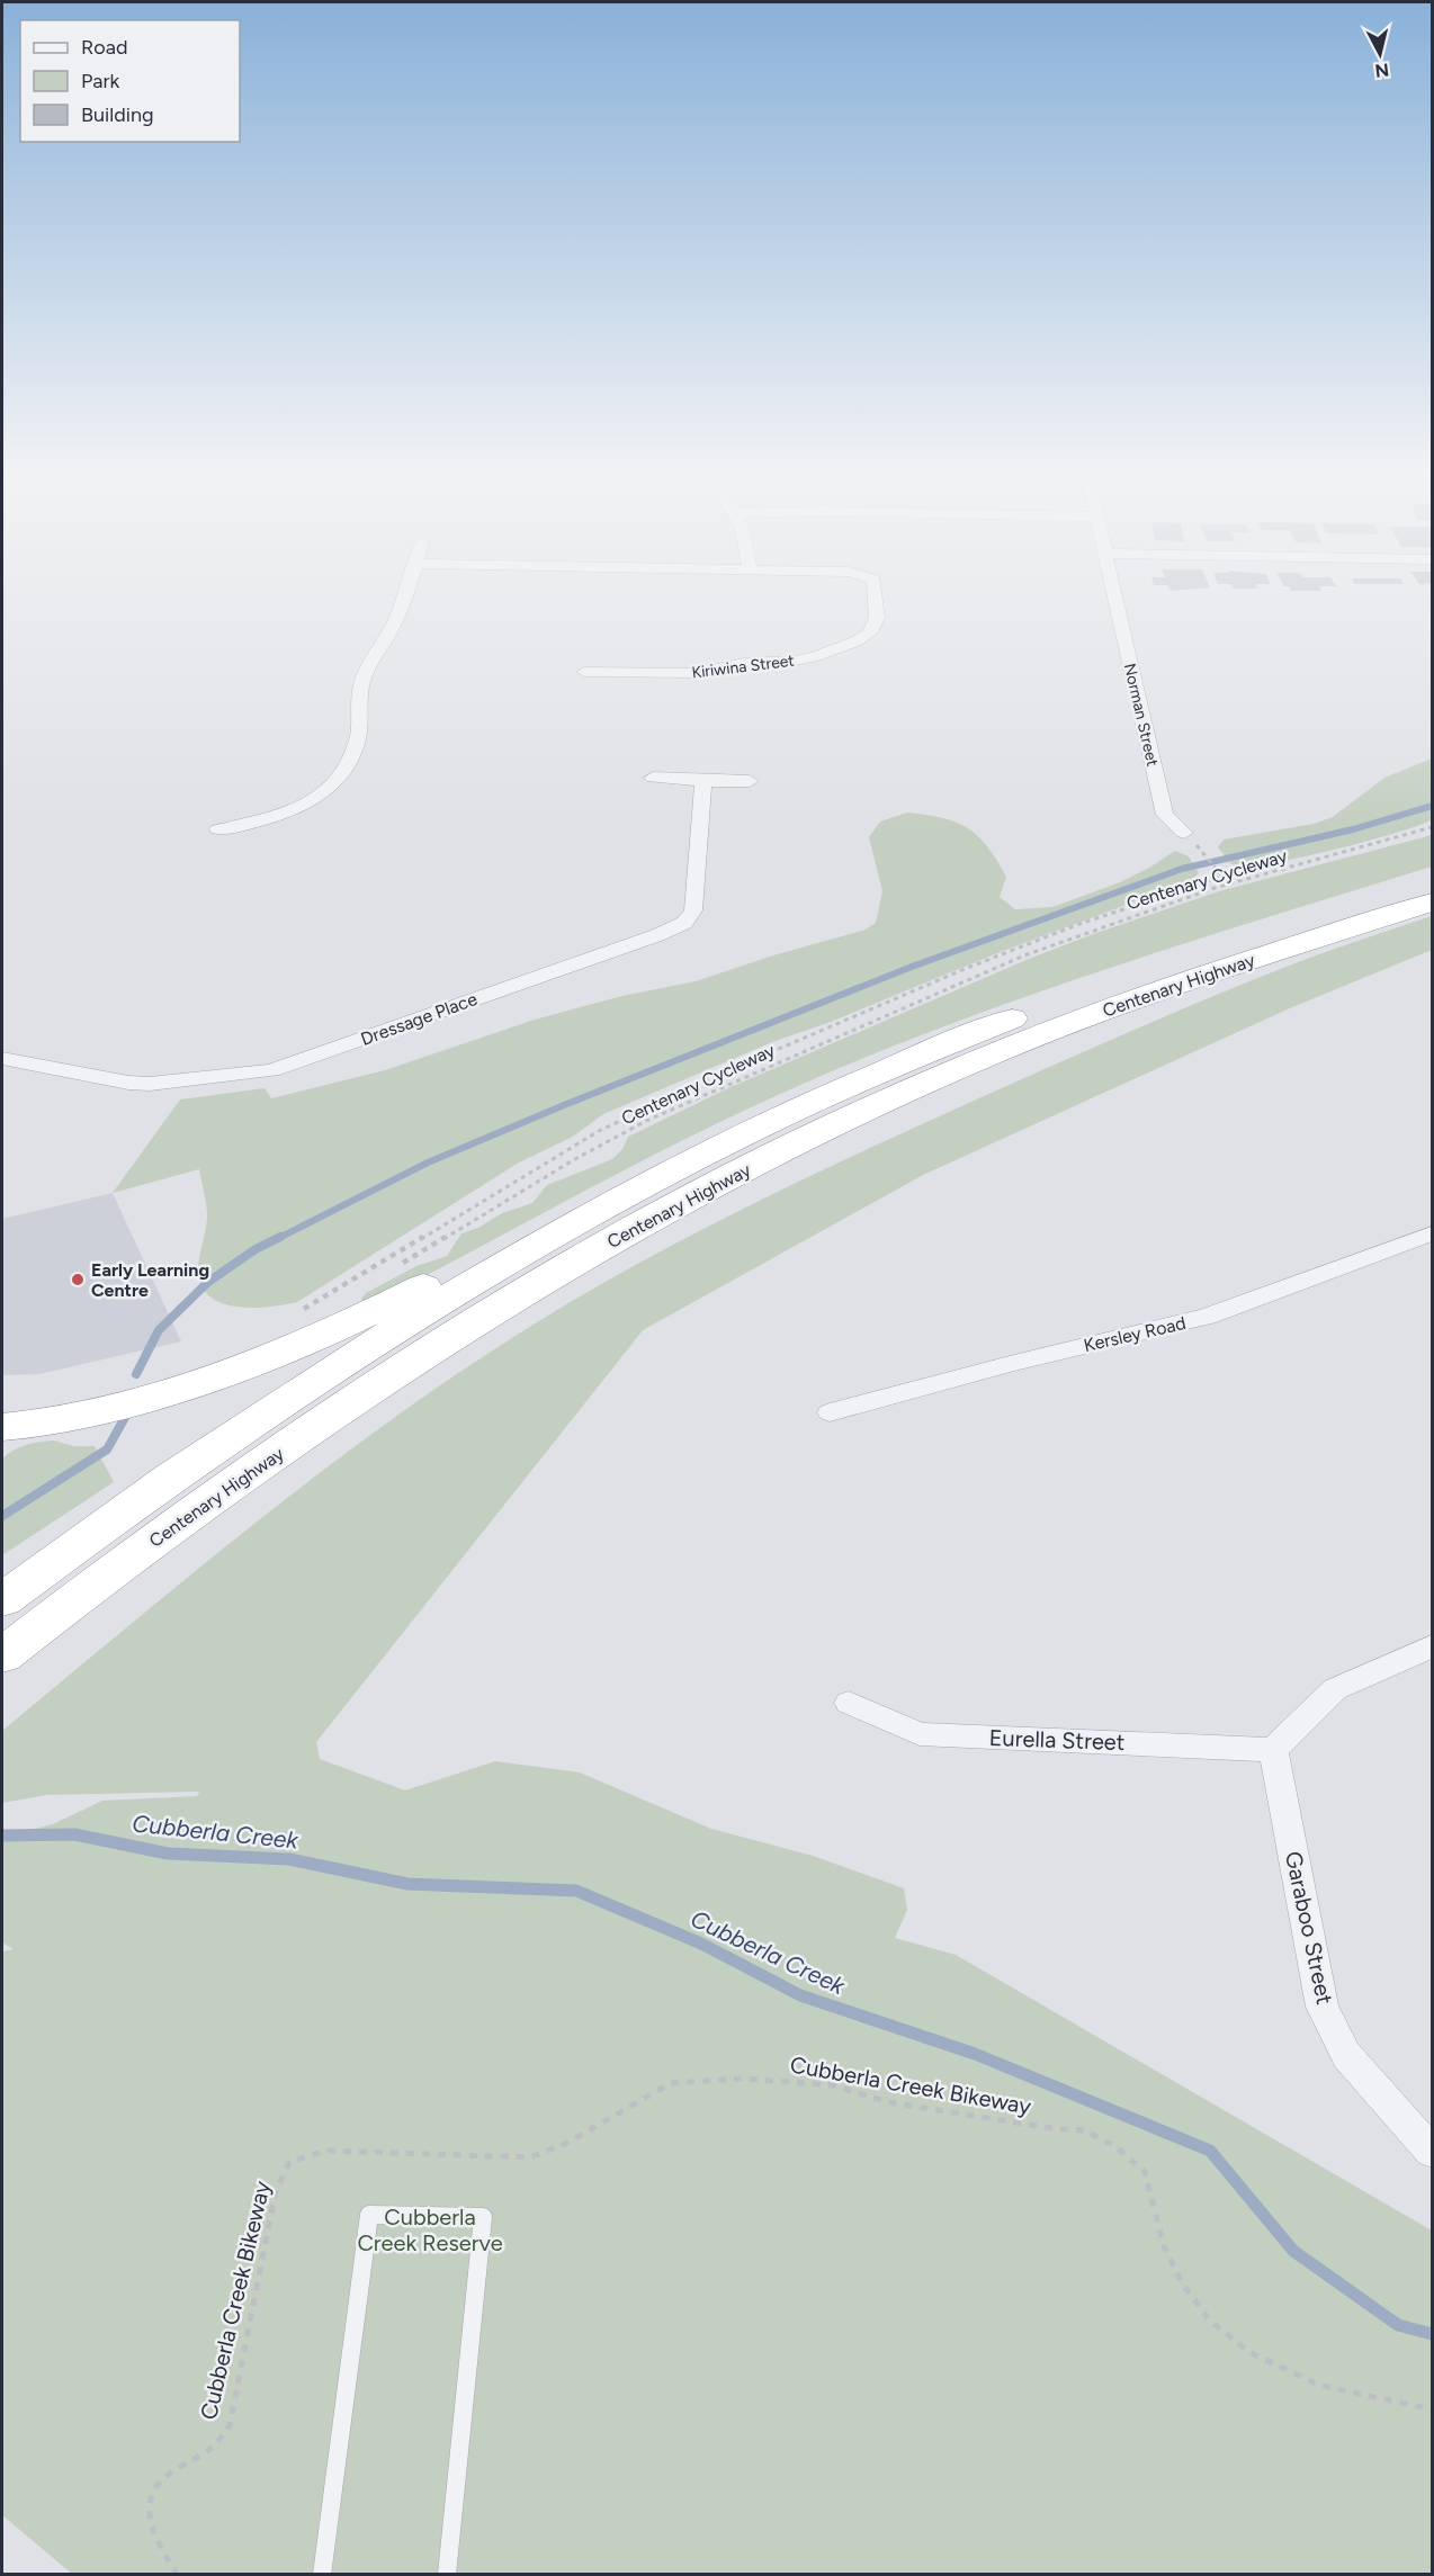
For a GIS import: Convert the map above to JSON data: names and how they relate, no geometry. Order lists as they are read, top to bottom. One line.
{"streets":{"highway":["Centenary Highway"],"street":["Kiriwina Street","Norman Street","Dressage Place","Kersley Road","Eurella Street","Garaboo Street"],"path":["Centenary Cycleway","Cubberla Creek Bikeway"]},"crossings":[["Eurella Street","Garaboo Street"]],"water":["Cubberla Creek"],"parks":["Cubberla Creek Reserve"],"places":["Early Learning Centre"],"legend":["Road","Park","Building"],"north":"bottom"}
